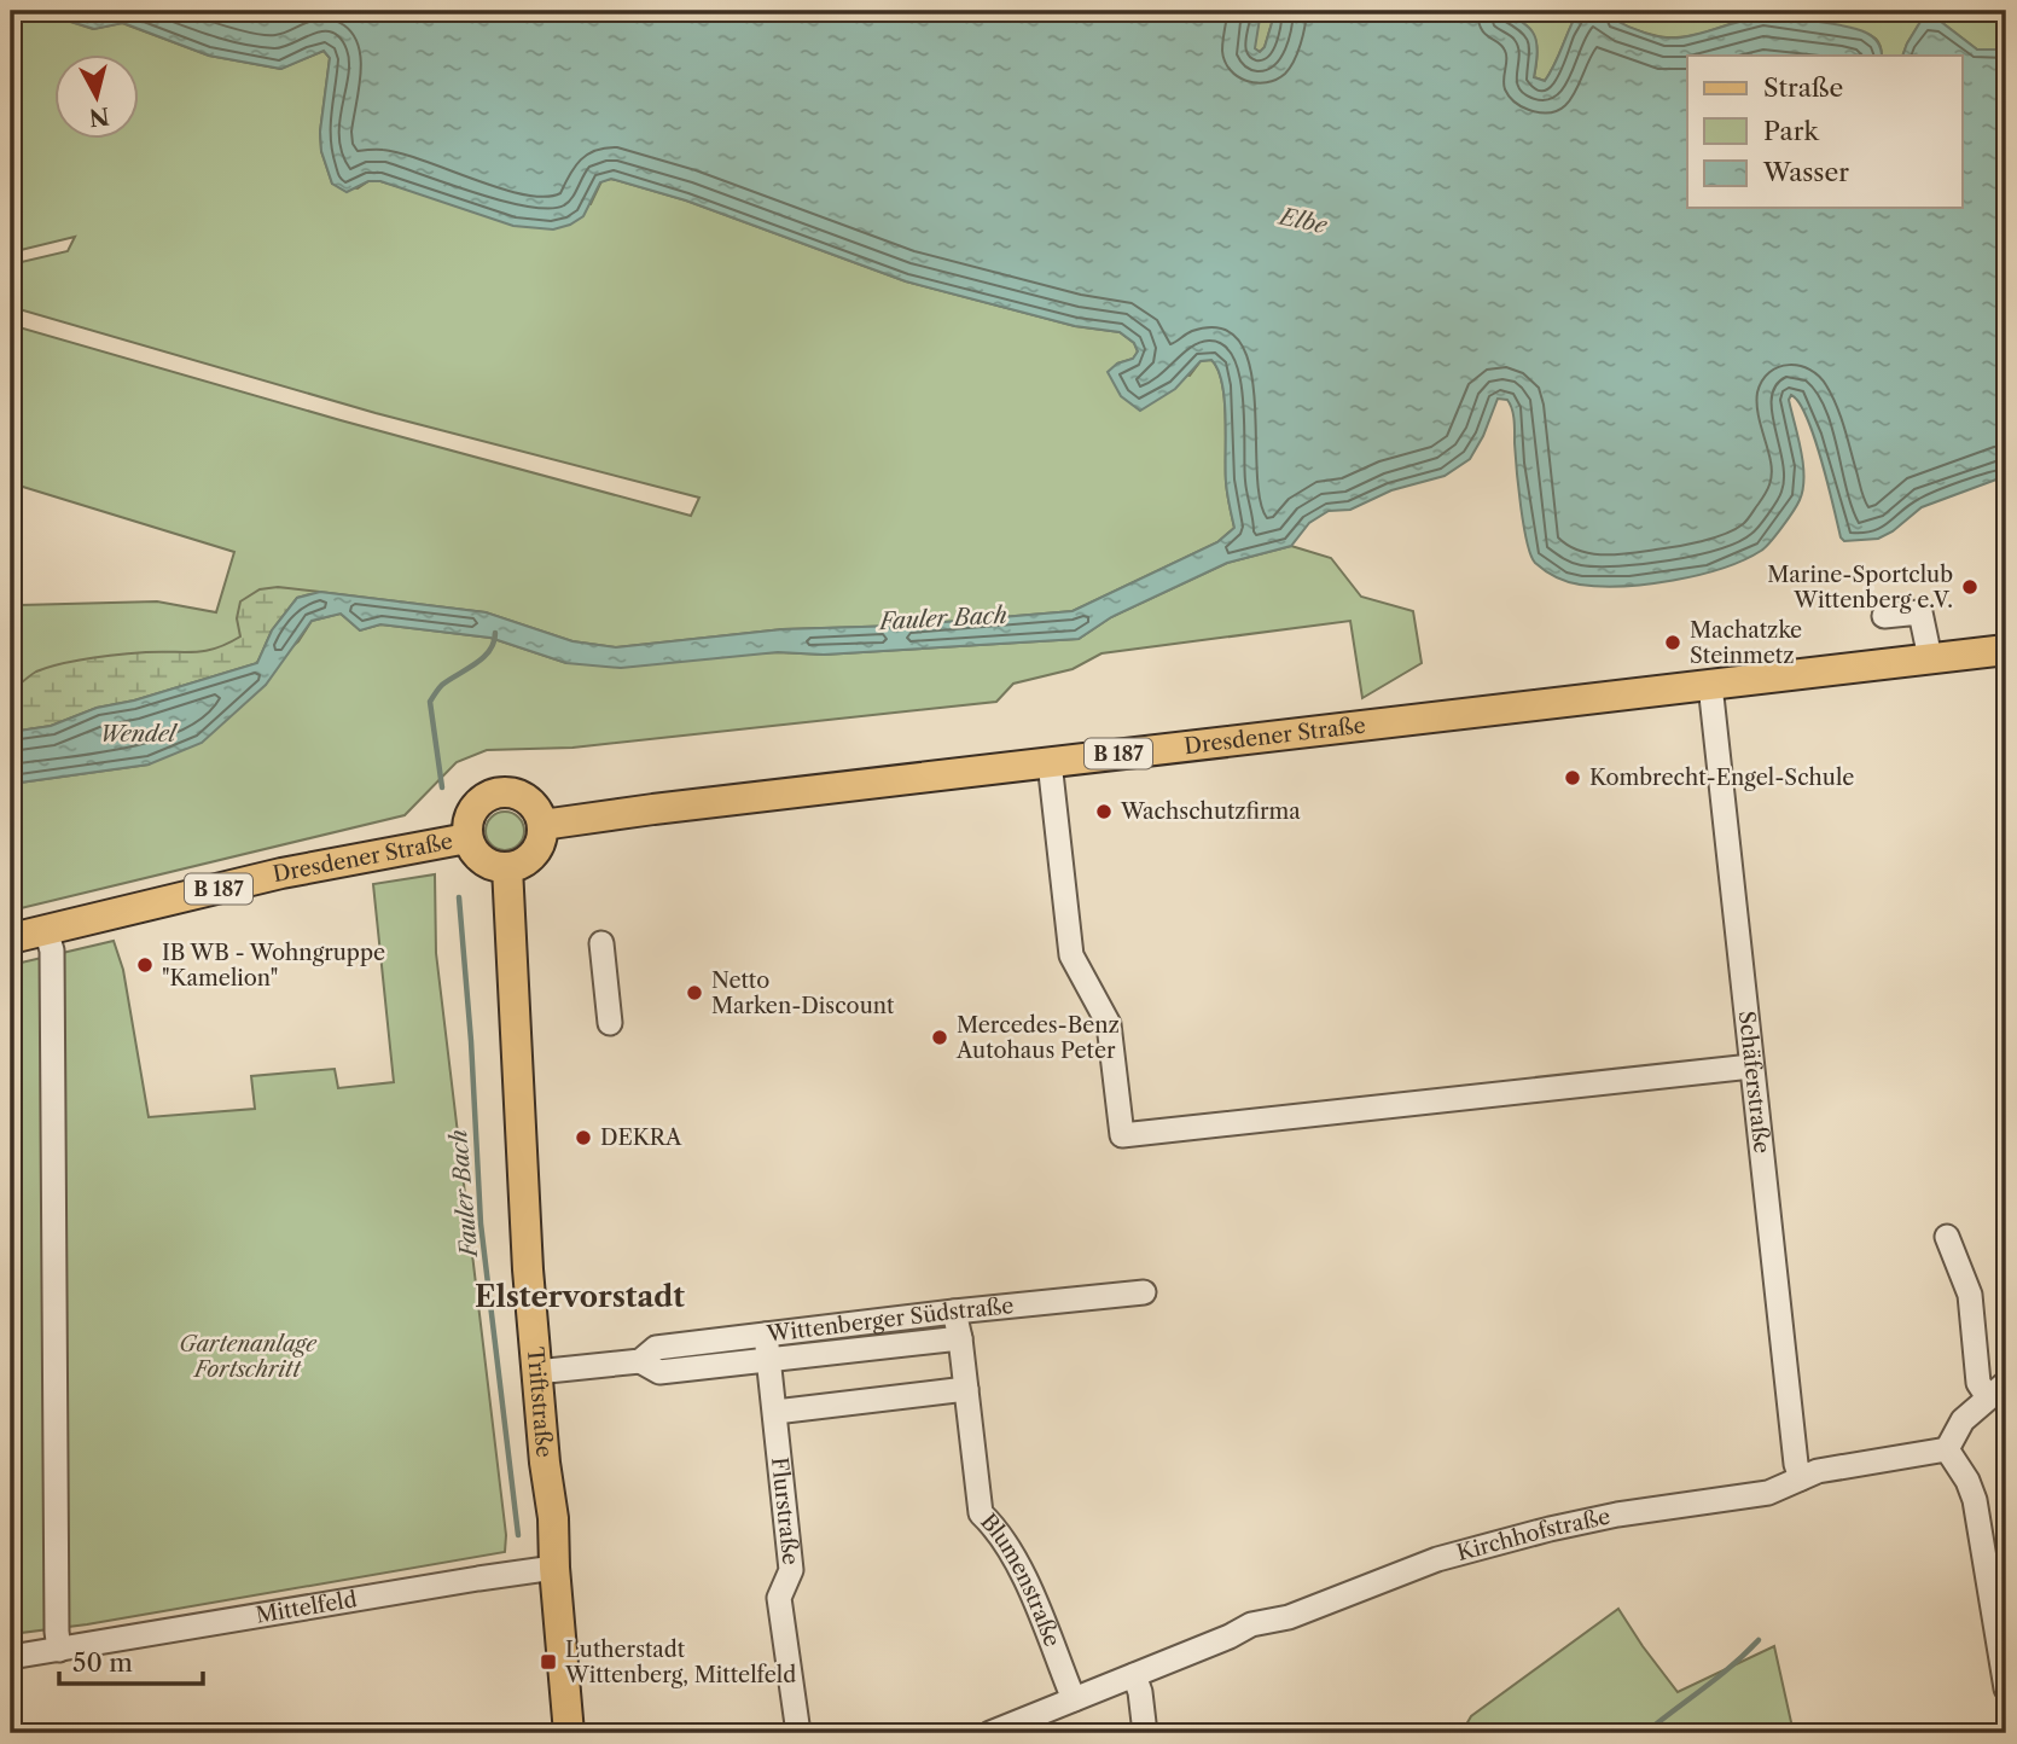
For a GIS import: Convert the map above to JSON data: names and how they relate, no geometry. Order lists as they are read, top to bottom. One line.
{"streets":{"main road":["Dresdener Straße","B 187","Triftstraße"],"street":["Schäferstraße","Wittenberger Südstraße","Flurstraße","Kirchhofstraße","Blumenstraße","Mittelfeld"]},"crossings":[["Dresdener Straße","Schäferstraße"],["Dresdener Straße","Triftstraße"],["Schäferstraße","Kirchhofstraße"],["Wittenberger Südstraße","Triftstraße"],["Wittenberger Südstraße","Flurstraße"],["Wittenberger Südstraße","Blumenstraße"],["Triftstraße","Mittelfeld"],["Kirchhofstraße","Blumenstraße"]],"districts":["Elstervorstadt"],"water":["Elbe","Fauler Bach","Wendel"],"parks":["Gartenanlage Fortschritt"],"places":{"other":["Marine-Sportclub Wittenberg e.V.","Machatzke Steinmetz","Kombrecht-Engel-Schule","Wachschutzfirma","IB WB - Wohngruppe \"Kamelion\"","Netto Marken-Discount","Mercedes-Benz Autohaus Peter","DEKRA"],"transit":["Lutherstadt Wittenberg, Mittelfeld"]},"legend":["Straße","Park","Wasser"],"scale_bar":"50 m","north":"bottom"}
